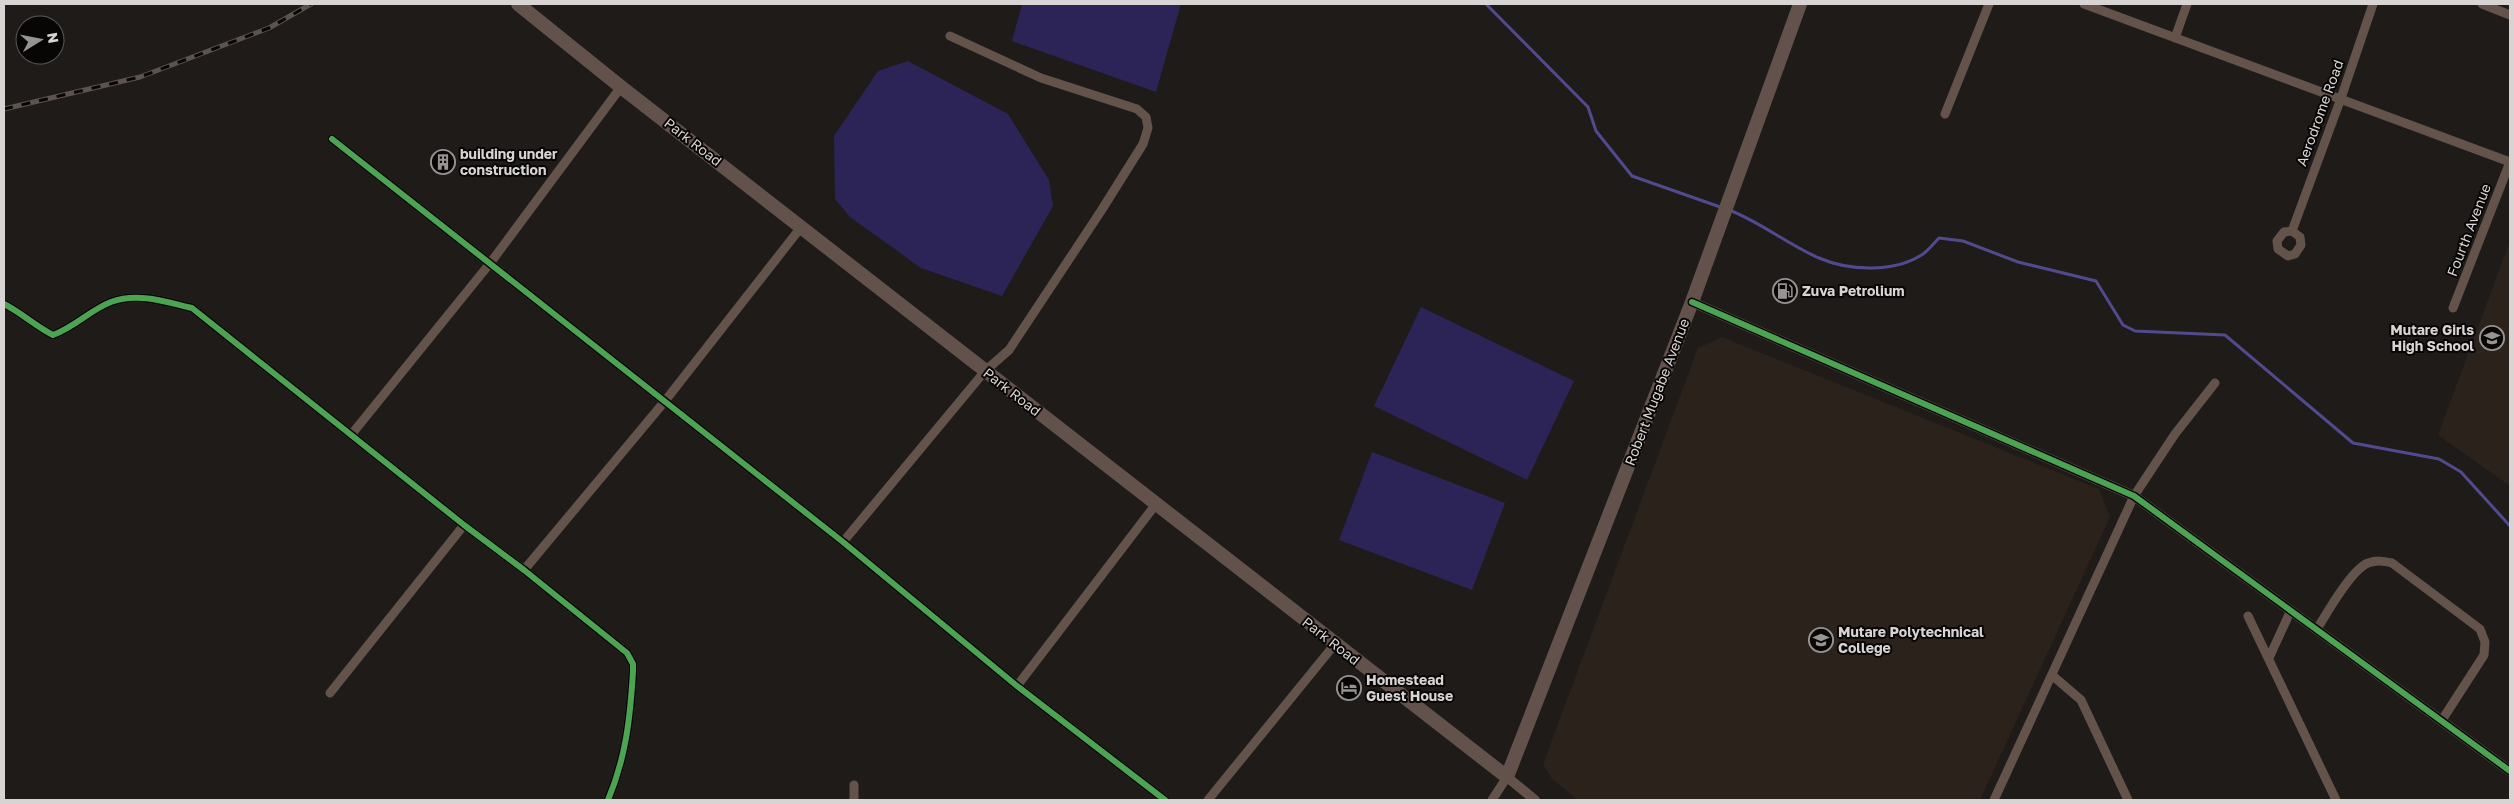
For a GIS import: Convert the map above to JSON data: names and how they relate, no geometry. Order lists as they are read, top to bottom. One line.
{"streets":{"highway":["Park Road","Robert Mugabe Avenue"],"street":["Aerodrome Road","Fourth Avenue"]},"crossings":[["Park Road","Robert Mugabe Avenue"]],"places":{"building":["building under construction"],"fuel station":["Zuva Petrolium"],"school or university":["Mutare Girls High School","Mutare Polytechnical College"],"hotel":["Homestead Guest House"]},"north":"right"}
